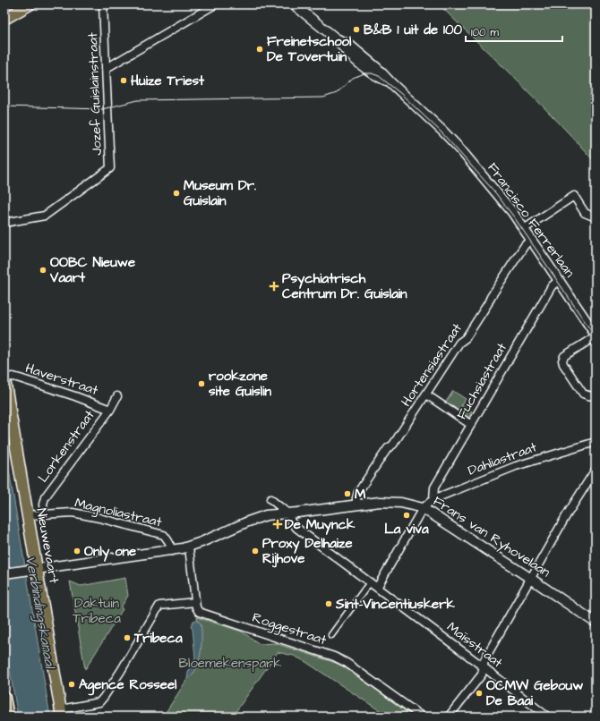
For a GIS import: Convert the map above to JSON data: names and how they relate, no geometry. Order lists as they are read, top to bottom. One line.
{"streets":{"main road":["Nieuwevaart"],"street":["Jozef Guislainstraat","Francisco Ferrerlaan","Hortensiastraat","Haverstraat","Fuchsiastraat","Lorkenstraat","Dahliastraat","Magnoliastraat","Frans van Ryhovelaan","Roggestraat","Maïsstraat"]},"crossings":[["Francisco Ferrerlaan","Hortensiastraat"],["Francisco Ferrerlaan","Fuchsiastraat"],["Hortensiastraat","Frans van Ryhovelaan"],["Haverstraat","Lorkenstraat"],["Haverstraat","Nieuwevaart"],["Fuchsiastraat","Dahliastraat"],["Lorkenstraat","Magnoliastraat"],["Dahliastraat","Frans van Ryhovelaan"],["Magnoliastraat","Frans van Ryhovelaan"],["Magnoliastraat","Nieuwevaart"],["Frans van Ryhovelaan","Nieuwevaart"],["Frans van Ryhovelaan","Maïsstraat"]],"water":["Verbindingskanaal"],"parks":["Daktuin Tribeca","Bloemekenspark"],"places":{"other":["B&B 1 uit de 100","Freinetschool De Tovertuin","Huize Triest","Museum Dr. Guislain","OOBC Nieuwe Vaart","rookzone site Guislin","M","La viva","Only one","Proxy Delhaize Rijhove","Sint-Vincentiuskerk","Tribeca","Agence Rosseel","OCMW Gebouw De Baai"],"health":["Psychiatrisch Centrum Dr. Guislain","De Muynck"]},"scale_bar":"100 m"}
